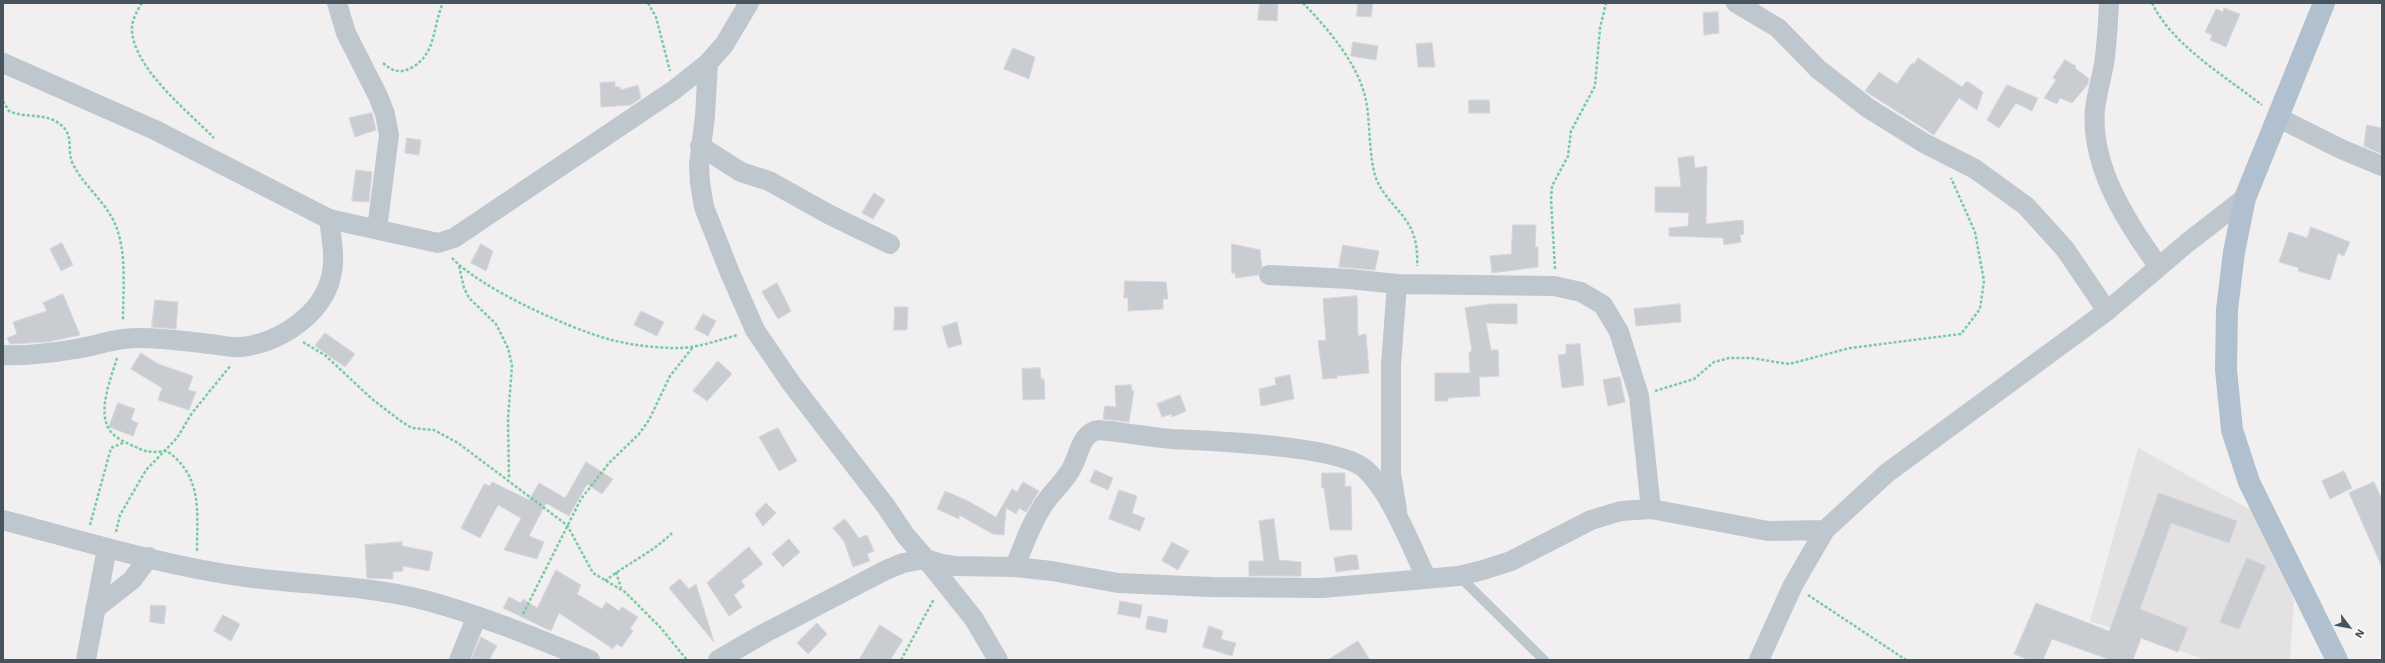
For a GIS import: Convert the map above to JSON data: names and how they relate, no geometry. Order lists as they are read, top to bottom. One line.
{"north":"bottom right"}
